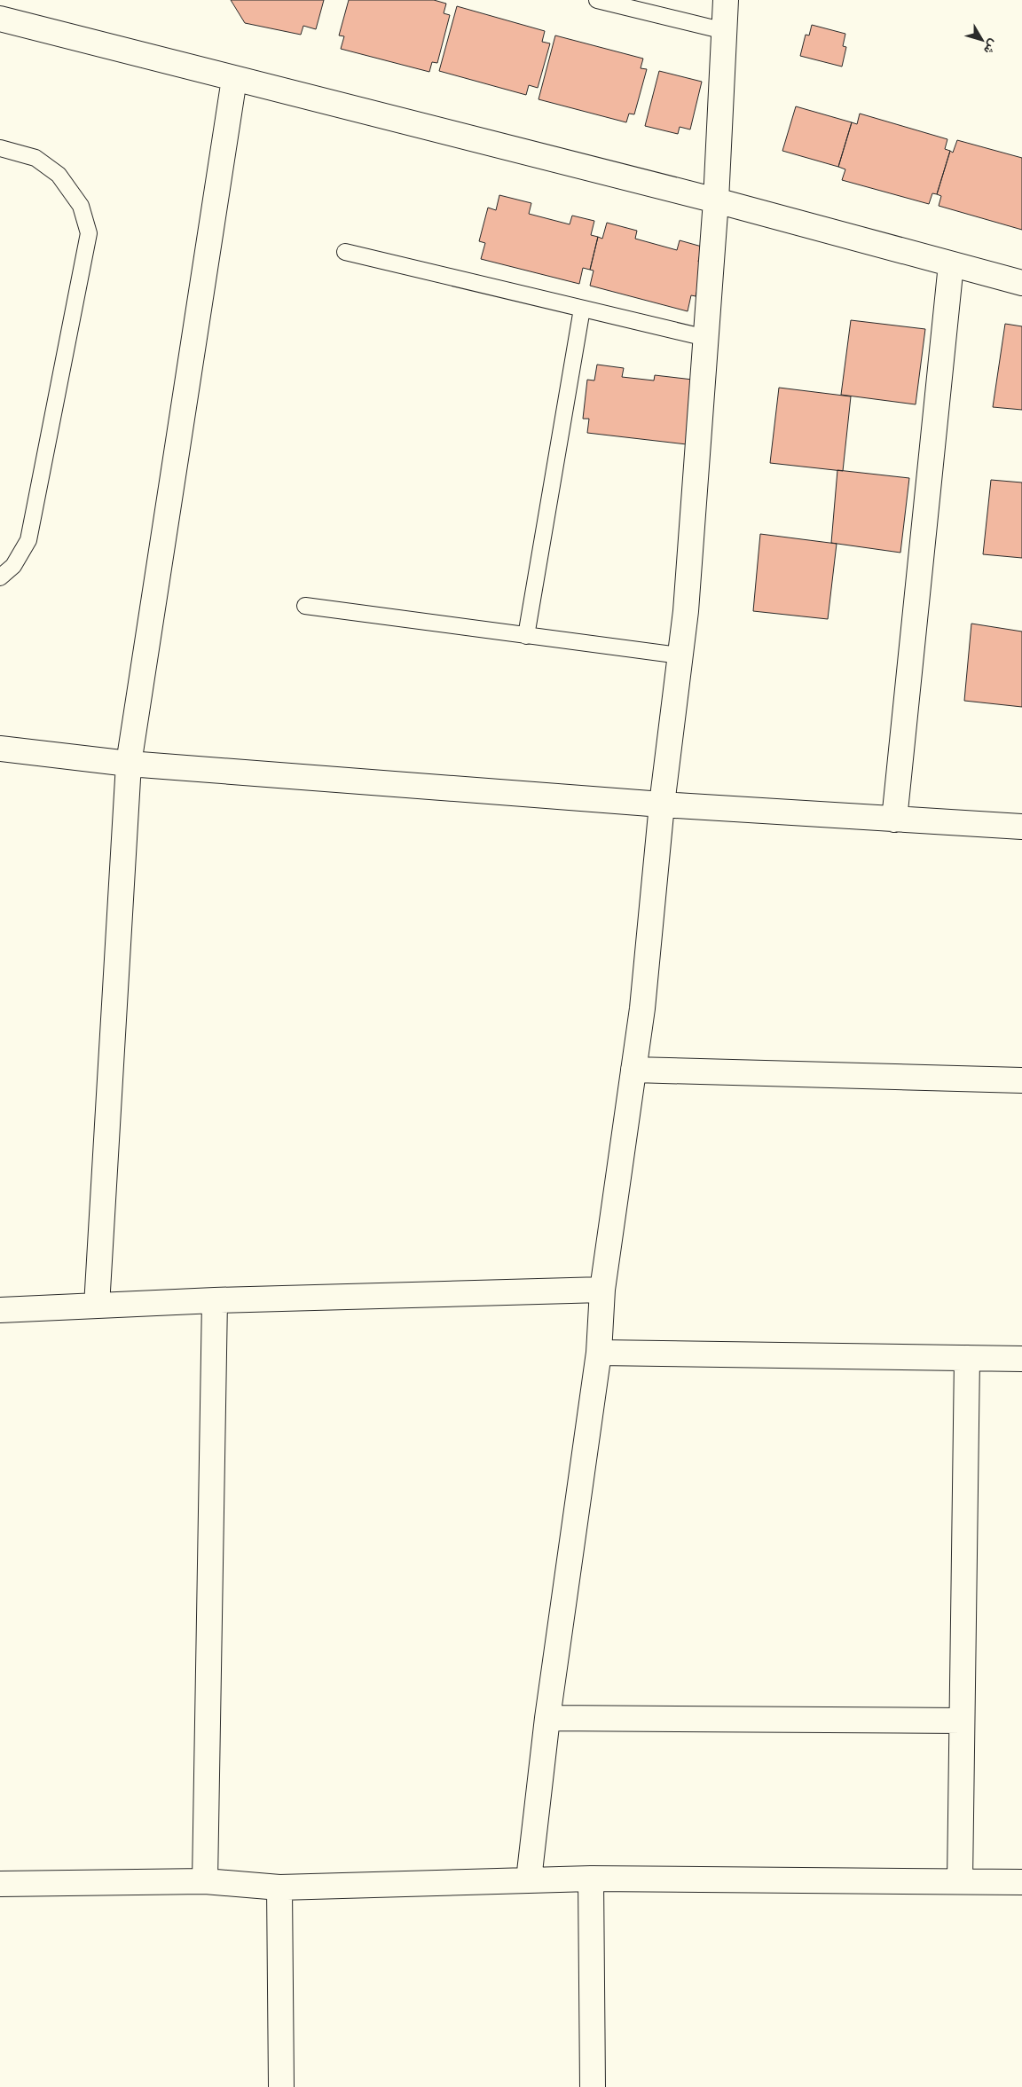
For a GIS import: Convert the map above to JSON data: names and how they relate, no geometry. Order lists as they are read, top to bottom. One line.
{"north":"bottom right"}
